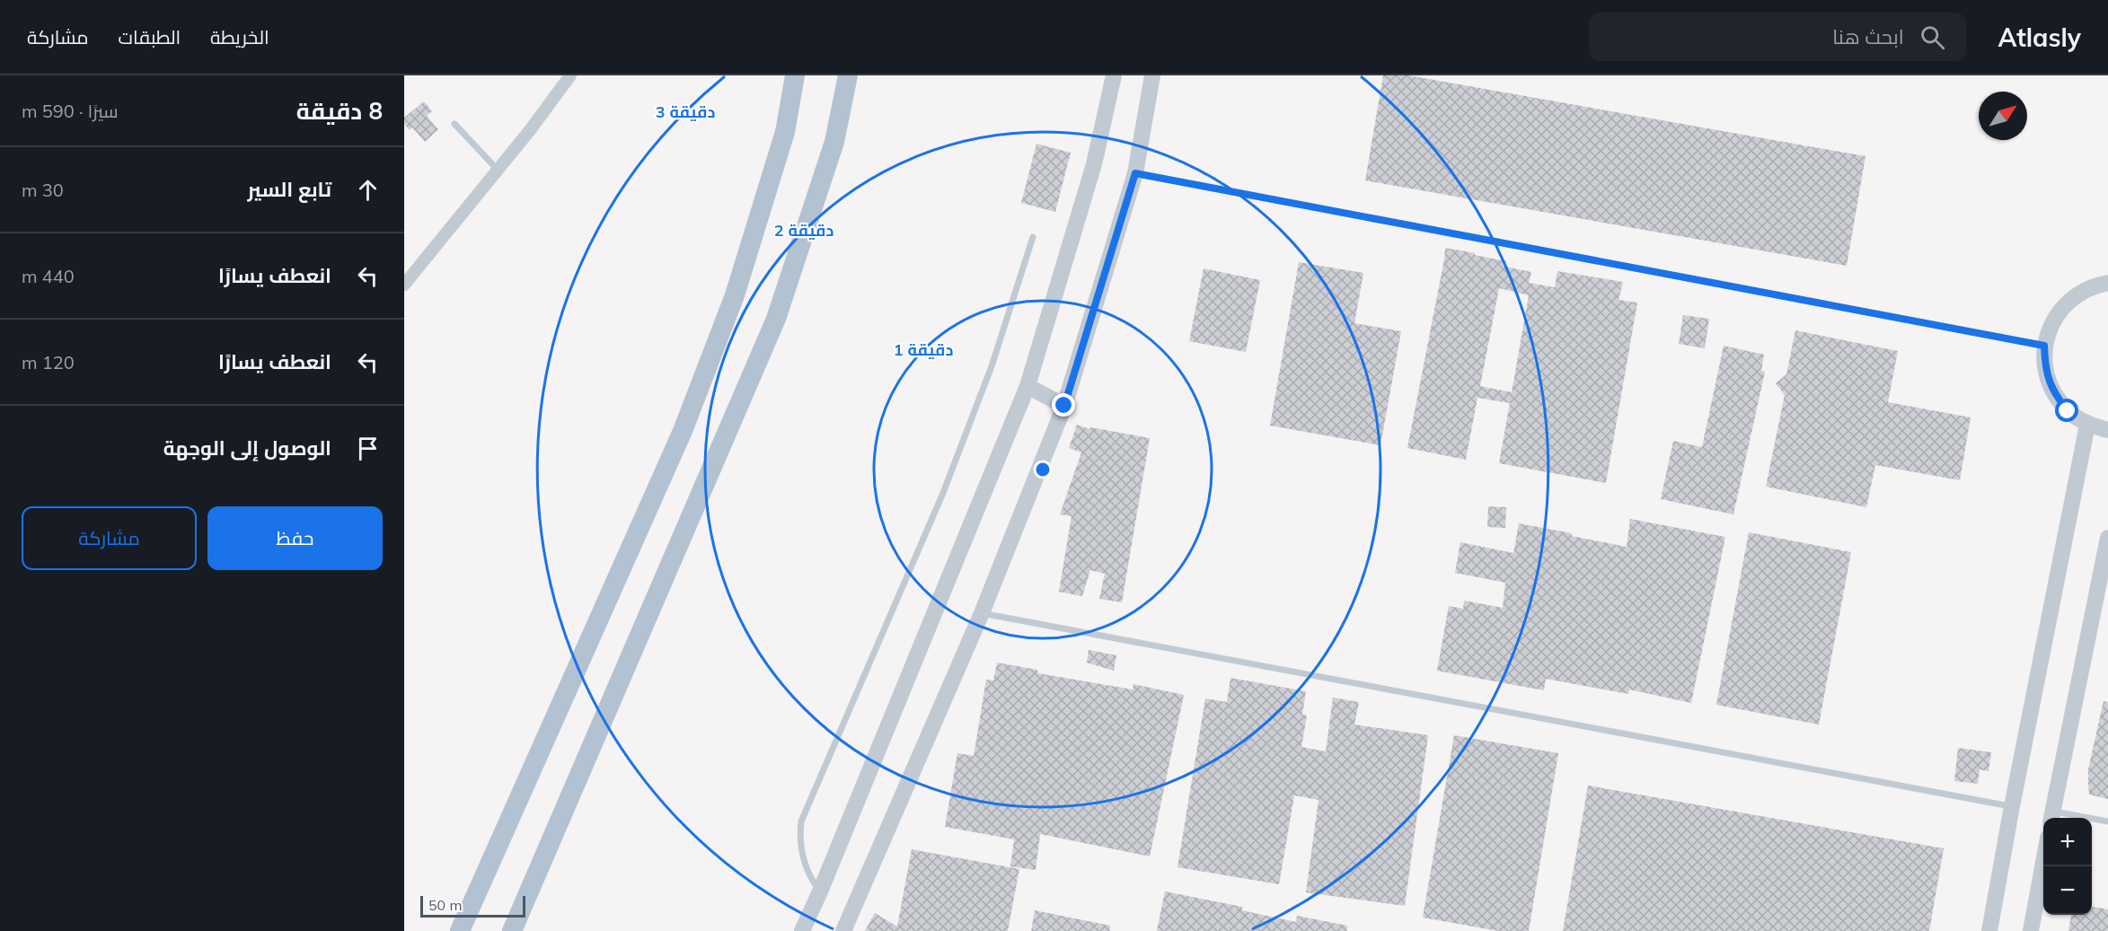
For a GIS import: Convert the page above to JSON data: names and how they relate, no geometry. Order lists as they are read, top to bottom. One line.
{"scale_bar":"50 m","north":"top right","page":{"header":"Atlasly","search":"ابحث هنا","nav":["الخريطة","الطبقات","مشاركة"],"heading":["8 دقيقة","سيرًا · 590 m"],"list":[["تابع السير","30 m"],["انعطف يسارًا","440 m"],["انعطف يسارًا","120 m"],"الوصول إلى الوجهة"],"buttons":["حفظ","مشاركة"],"map_buttons":["+","−"],"scale":"50 m"},"rings":["3 دقيقة","2 دقيقة","1 دقيقة"]}
